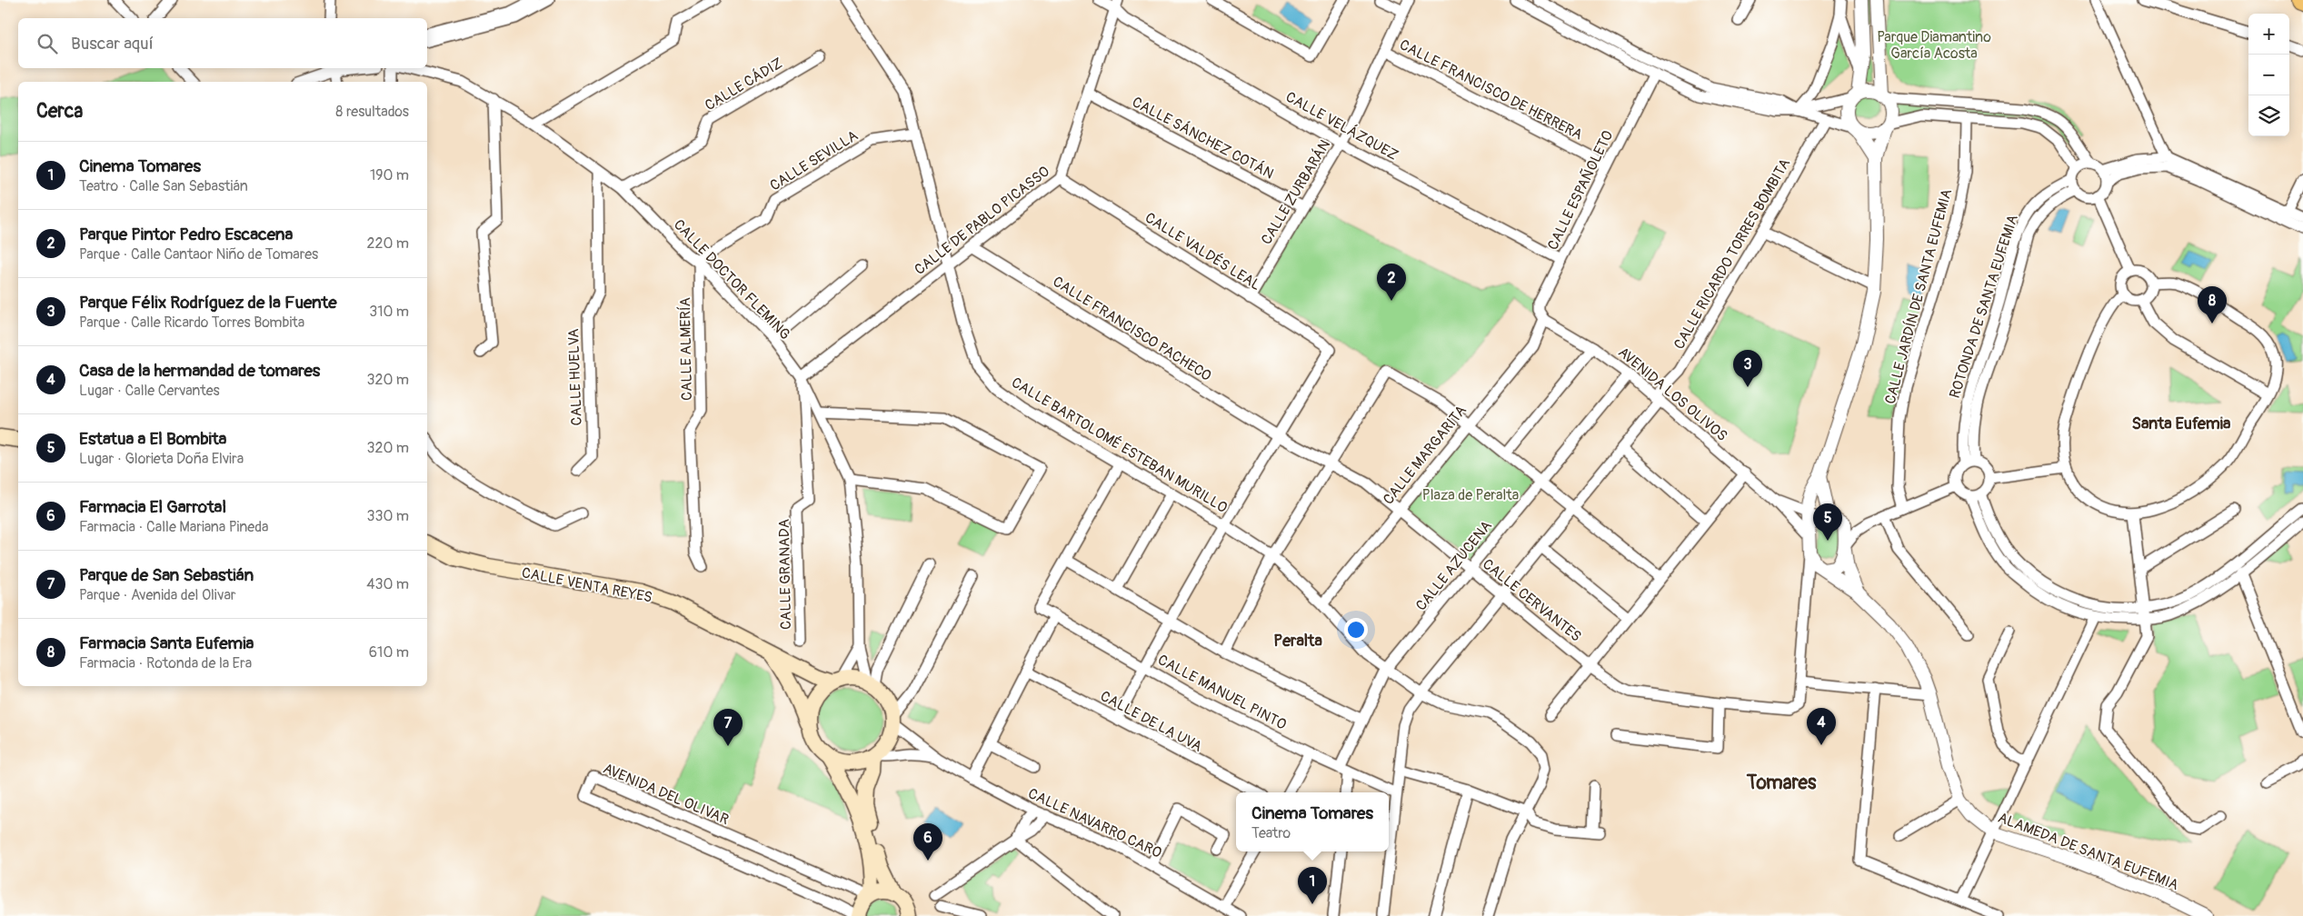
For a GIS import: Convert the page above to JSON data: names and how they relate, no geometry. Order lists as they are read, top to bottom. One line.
{"streets":{"main road":["CALLE VENTA REYES"],"street":["CALLE CÁDIZ","CALLE FRANCISCO DE HERRERA","CALLE VELÁZQUEZ","CALLE SÁNCHEZ COTÁN","CALLE SEVILLA","CALLE ESPAÑOLETO","CALLE ZURBARÁN","CALLE DE PABLO PICASSO","CALLE VALDÉS LEAL","CALLE RICARDO TORRES BOMBITA","CALLE DOCTOR FLEMING","CALLE JARDÍN DE SANTA EUFEMIA","ROTONDA DE SANTA EUFEMIA","CALLE FRANCISCO PACHECO","CALLE ALMERÍA","CALLE HUELVA","AVENIDA LOS OLIVOS","CALLE BARTOLOMÉ ESTEBAN MURILLO","CALLE MARGARITA","CALLE AZUCENA","CALLE GRANADA","CALLE CERVANTES","CALLE MANUEL PINTO","CALLE DE LA UVA","AVENIDA DEL OLIVAR","CALLE NAVARRO CARO","ALAMEDA DE SANTA EUFEMIA"]},"crossings":[["CALLE CÁDIZ","CALLE DOCTOR FLEMING"],["CALLE FRANCISCO DE HERRERA","CALLE ESPAÑOLETO"],["CALLE FRANCISCO DE HERRERA","CALLE ZURBARÁN"],["CALLE VELÁZQUEZ","CALLE ESPAÑOLETO"],["CALLE VELÁZQUEZ","CALLE ZURBARÁN"],["CALLE VELÁZQUEZ","CALLE DE PABLO PICASSO"],["CALLE SÁNCHEZ COTÁN","CALLE ZURBARÁN"],["CALLE SÁNCHEZ COTÁN","CALLE DE PABLO PICASSO"],["CALLE SEVILLA","CALLE DOCTOR FLEMING"],["CALLE SEVILLA","CALLE ALMERÍA"],["CALLE SEVILLA","CALLE BARTOLOMÉ ESTEBAN MURILLO"],["CALLE ESPAÑOLETO","AVENIDA LOS OLIVOS"],["CALLE ESPAÑOLETO","CALLE MARGARITA"],["CALLE ZURBARÁN","CALLE VALDÉS LEAL"],["CALLE DE PABLO PICASSO","CALLE VALDÉS LEAL"],["CALLE DE PABLO PICASSO","CALLE DOCTOR FLEMING"],["CALLE DE PABLO PICASSO","CALLE FRANCISCO PACHECO"],["CALLE DE PABLO PICASSO","CALLE BARTOLOMÉ ESTEBAN MURILLO"],["CALLE DE PABLO PICASSO","CALLE GRANADA"],["CALLE VALDÉS LEAL","CALLE FRANCISCO PACHECO"],["CALLE VALDÉS LEAL","CALLE CERVANTES"],["CALLE RICARDO TORRES BOMBITA","AVENIDA LOS OLIVOS"],["CALLE RICARDO TORRES BOMBITA","CALLE BARTOLOMÉ ESTEBAN MURILLO"],["CALLE RICARDO TORRES BOMBITA","CALLE CERVANTES"],["CALLE RICARDO TORRES BOMBITA","CALLE MANUEL PINTO"],["CALLE DOCTOR FLEMING","CALLE ALMERÍA"],["CALLE DOCTOR FLEMING","CALLE HUELVA"],["CALLE DOCTOR FLEMING","CALLE GRANADA"],["CALLE DOCTOR FLEMING","CALLE VENTA REYES"],["CALLE DOCTOR FLEMING","CALLE NAVARRO CARO"],["CALLE FRANCISCO PACHECO","CALLE CERVANTES"],["AVENIDA LOS OLIVOS","CALLE MARGARITA"],["AVENIDA LOS OLIVOS","CALLE AZUCENA"],["AVENIDA LOS OLIVOS","ALAMEDA DE SANTA EUFEMIA"],["CALLE BARTOLOMÉ ESTEBAN MURILLO","CALLE MARGARITA"],["CALLE BARTOLOMÉ ESTEBAN MURILLO","CALLE AZUCENA"],["CALLE MARGARITA","CALLE CERVANTES"],["CALLE AZUCENA","CALLE CERVANTES"],["CALLE AZUCENA","CALLE MANUEL PINTO"],["CALLE VENTA REYES","CALLE NAVARRO CARO"]],"districts":["Santa Eufemia","Peralta","Tomares"],"parks":["Parque Diamantino García Acosta","Plaza de Peralta"],"page":{"map_buttons":["+","−"],"search":"Buscar aquí","heading":["Cerca","8 resultados"],"list":[{"mark":"1","name":"Cinema Tomares","note":"Teatro · Calle San Sebastián","value":"190 m"},{"mark":"2","name":"Parque Pintor Pedro Escacena","note":"Parque · Calle Cantaor Niño de Tomares","value":"220 m"},{"mark":"3","name":"Parque Félix Rodríguez de la Fuente","note":"Parque · Calle Ricardo Torres Bombita","value":"310 m"},{"mark":"4","name":"Casa de la hermandad de tomares","note":"Lugar · Calle Cervantes","value":"320 m"},{"mark":"5","name":"Estatua a El Bombita","note":"Lugar · Glorieta Doña Elvira","value":"320 m"},{"mark":"6","name":"Farmacia El Garrotal","note":"Farmacia · Calle Mariana Pineda","value":"330 m"},{"mark":"7","name":"Parque de San Sebastián","note":"Parque · Avenida del Olivar","value":"430 m"},{"mark":"8","name":"Farmacia Santa Eufemia","note":"Farmacia · Rotonda de la Era","value":"610 m"}],"pins":["2","8","3","5","4","7","6","1"],"popup":["Cinema Tomares","Teatro"]}}
